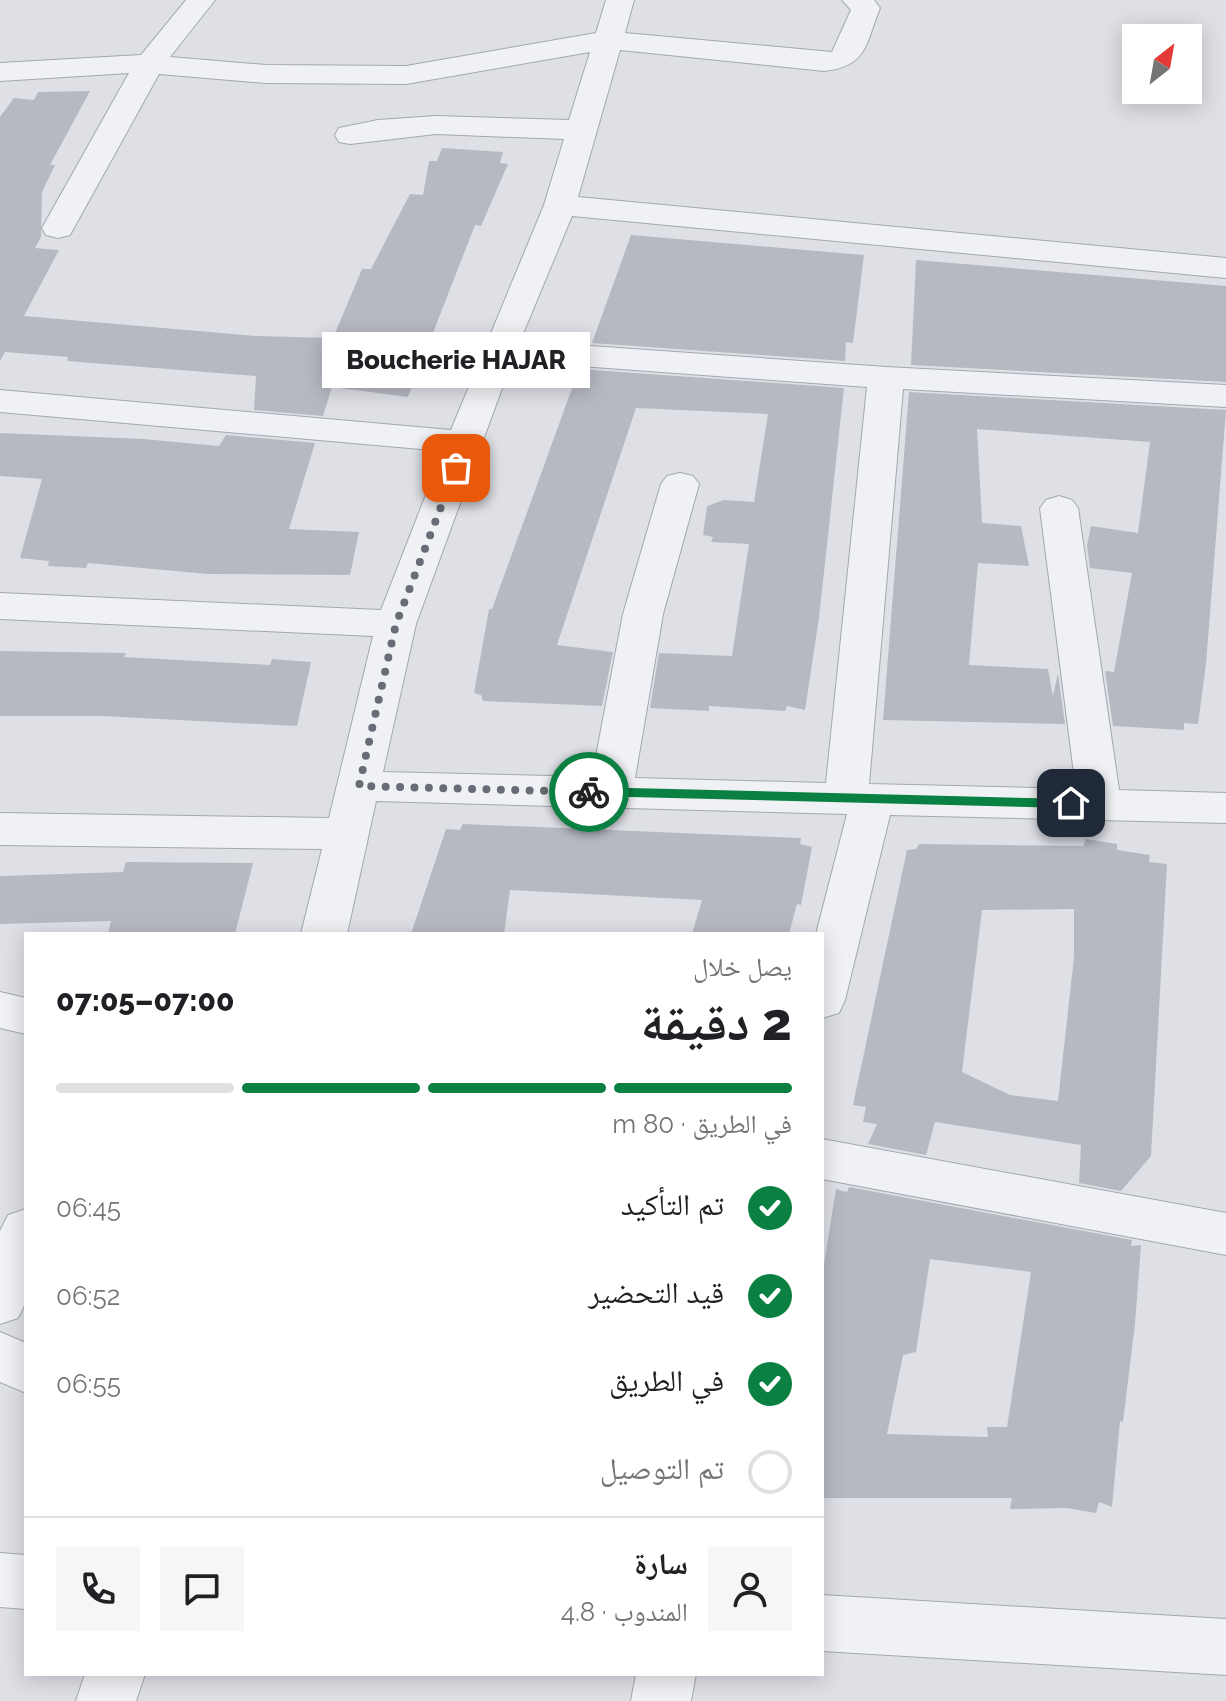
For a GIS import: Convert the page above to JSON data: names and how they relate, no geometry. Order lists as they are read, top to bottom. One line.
{"places":["Boucherie HAJAR"],"north":"top right","page":{"bubble":"Boucherie HAJAR","heading":["2 دقيقة","يصل خلال","07:00–07:05"],"panel":["سارة","المندوب · 4.8"],"bar":"في الطريق · 80 m","list":[["تم التأكيد","06:45"],["قيد التحضير","06:52"],["في الطريق","06:55"],"تم التوصيل"]}}
